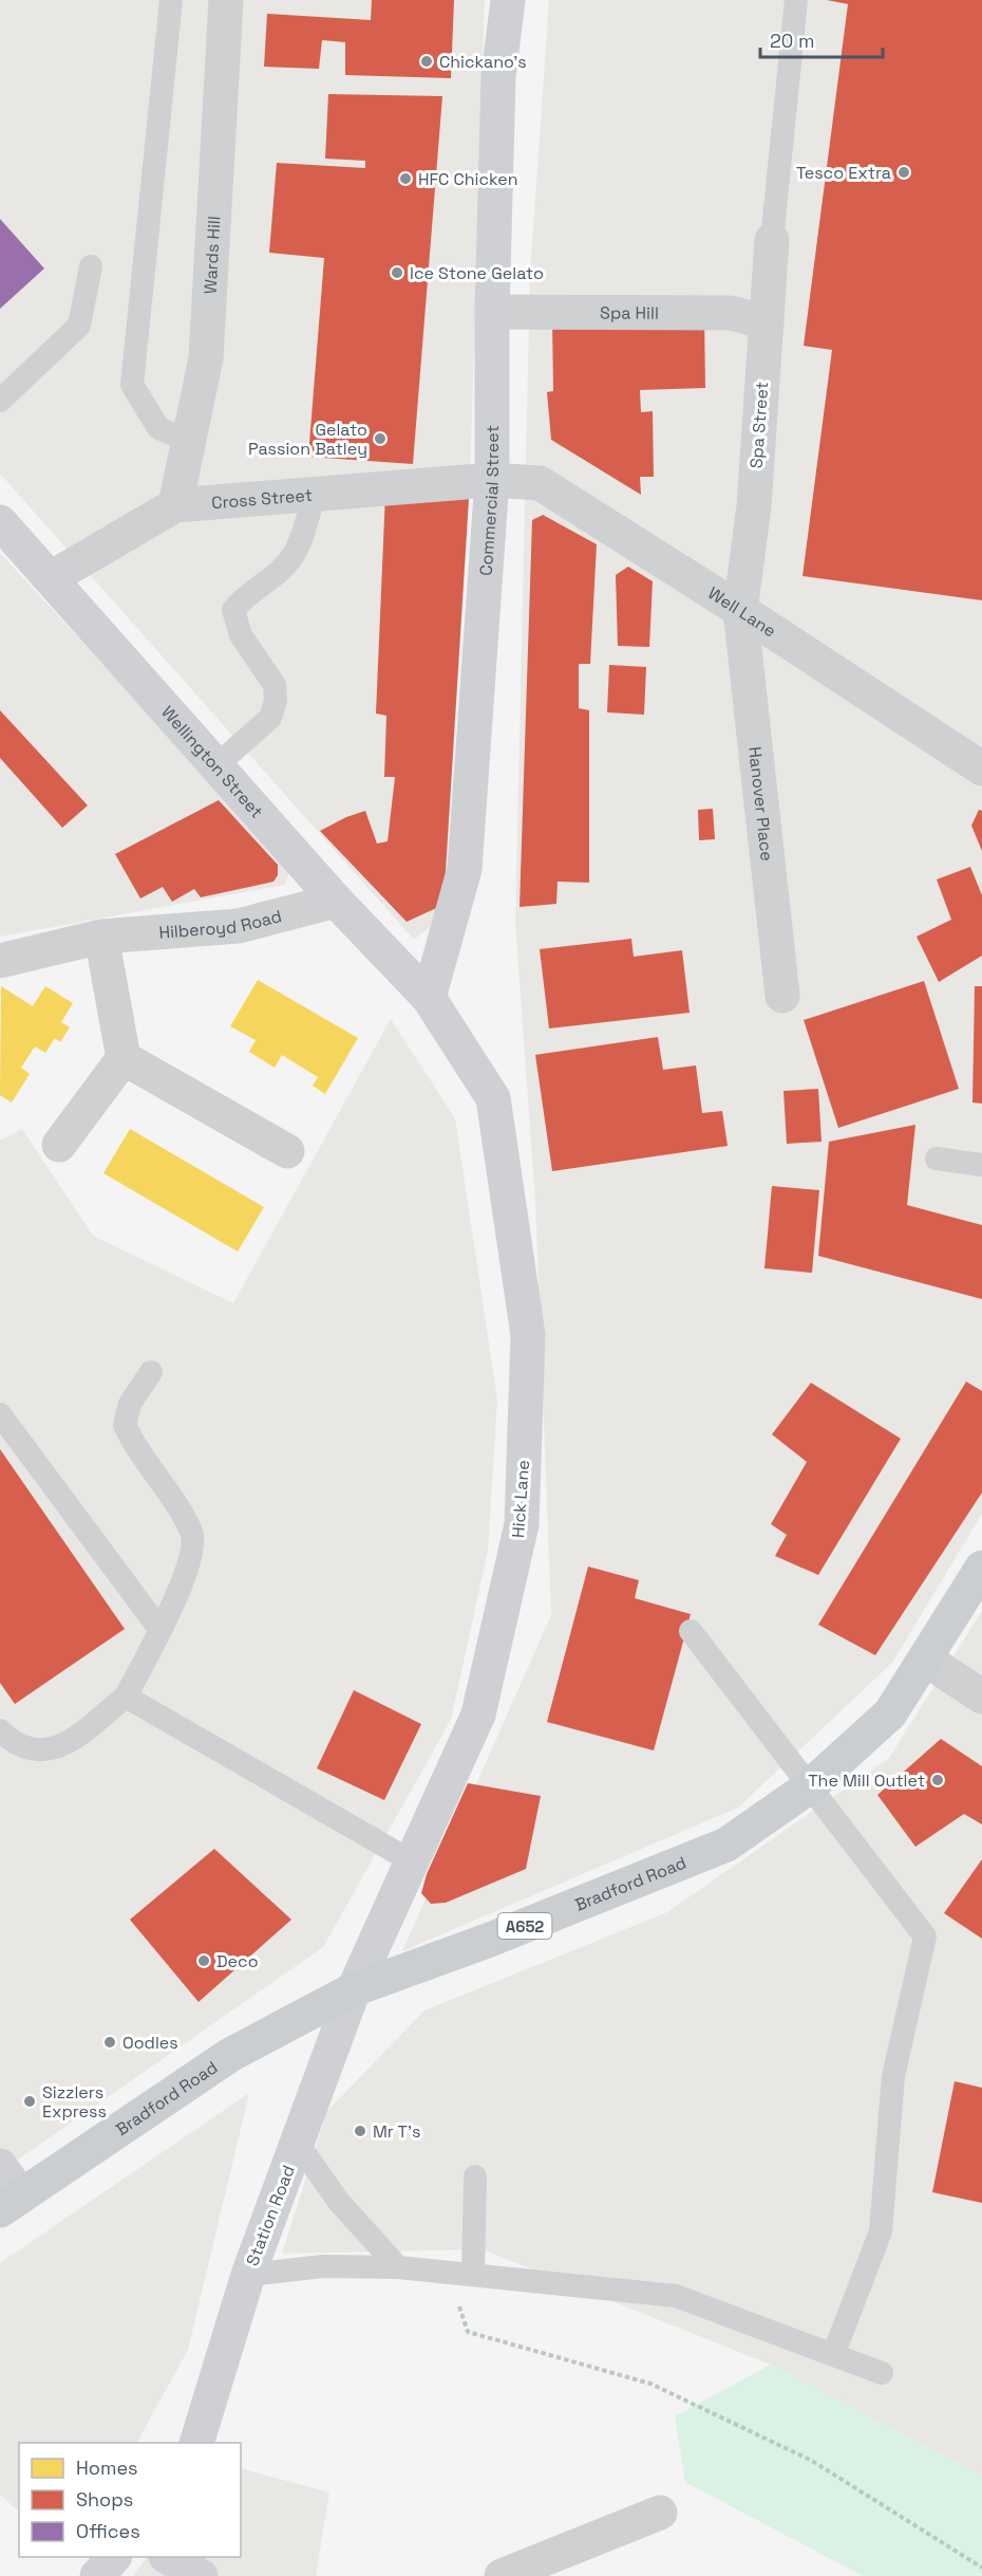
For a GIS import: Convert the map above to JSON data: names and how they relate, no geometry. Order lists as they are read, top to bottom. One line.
{"streets":{"main road":["Bradford Road","A652"],"street":["Wards Hill","Spa Hill","Spa Street","Cross Street","Commercial Street","Well Lane","Wellington Street","Hanover Place","Hilberoyd Road","Hick Lane","Station Road"]},"crossings":[["Wards Hill","Cross Street"],["Spa Hill","Spa Street"],["Spa Hill","Commercial Street"],["Spa Street","Well Lane"],["Spa Street","Hanover Place"],["Cross Street","Commercial Street"],["Cross Street","Well Lane"],["Cross Street","Wellington Street"],["Commercial Street","Well Lane"],["Commercial Street","Wellington Street"],["Commercial Street","Hick Lane"],["Well Lane","Hanover Place"],["Wellington Street","Hilberoyd Road"],["Wellington Street","Hick Lane"],["Hick Lane","Bradford Road"],["Hick Lane","Station Road"],["Bradford Road","Station Road"]],"places":["Chickano's","Tesco Extra","HFC Chicken","Ice Stone Gelato","Gelato Passion Batley","The Mill Outlet","Deco","Oodles","Sizzlers Express","Mr T's"],"legend":["Homes","Shops","Offices"],"scale_bar":"20 m"}
